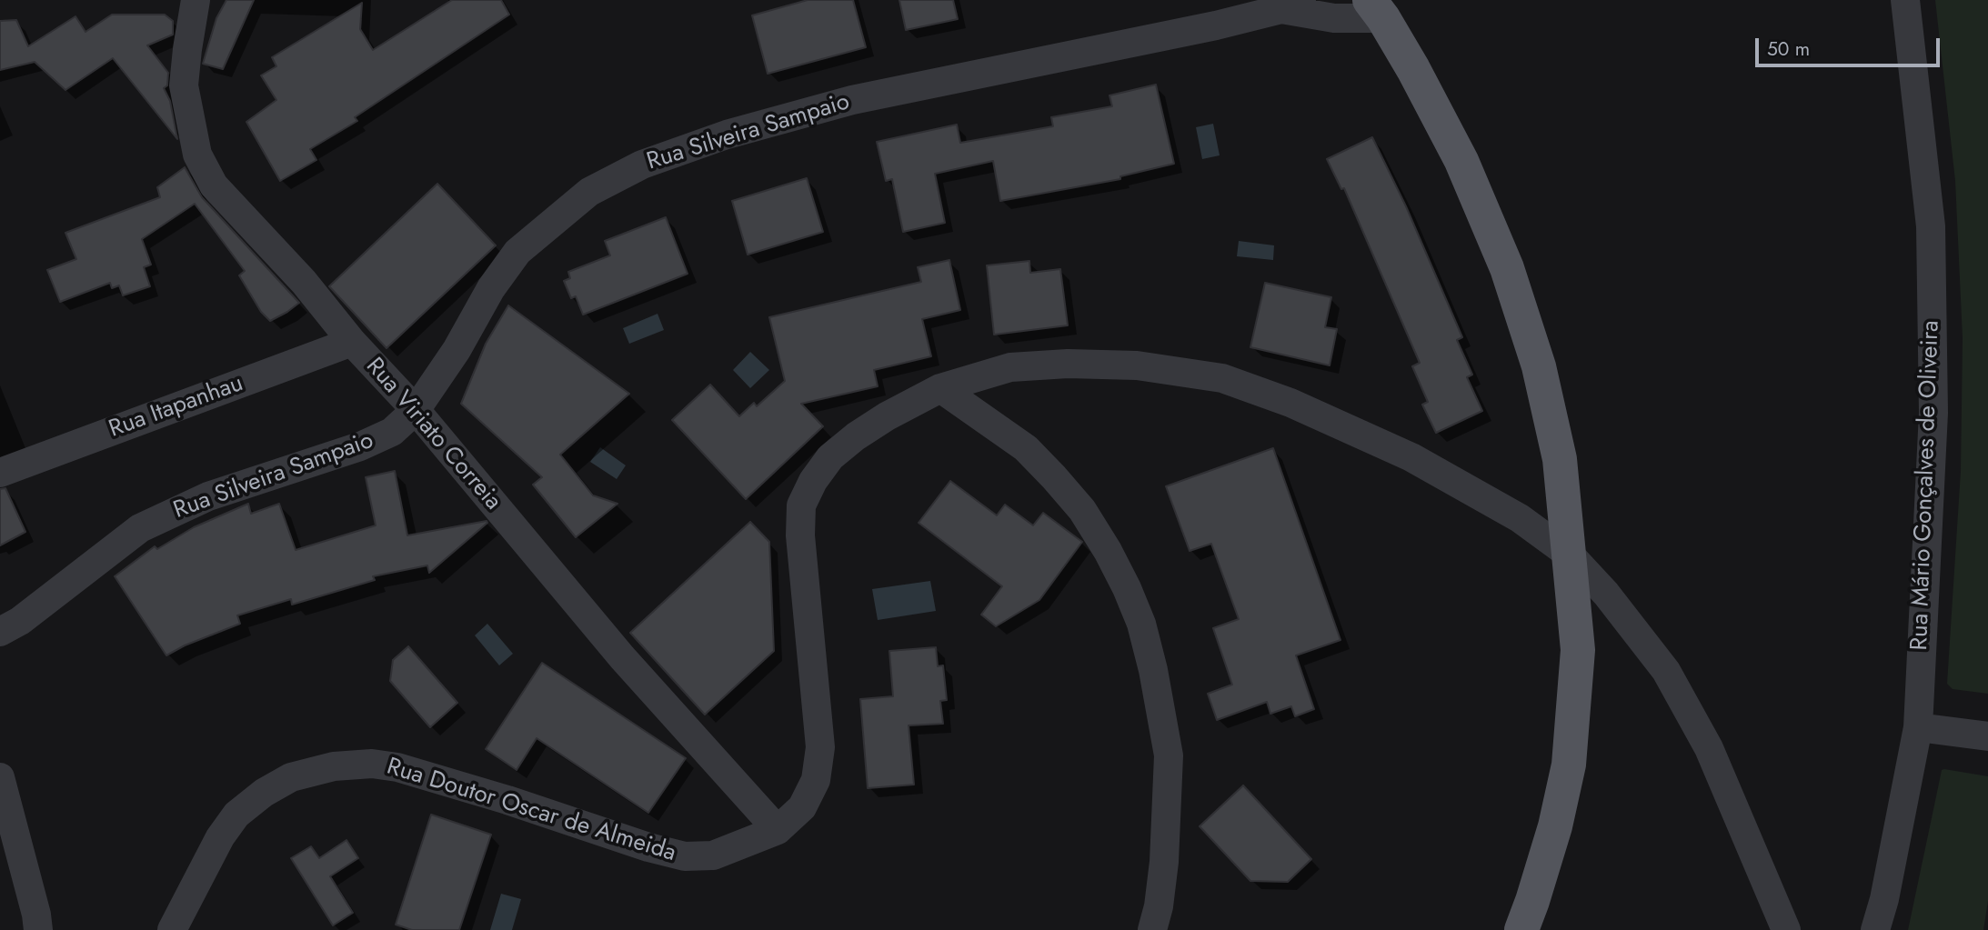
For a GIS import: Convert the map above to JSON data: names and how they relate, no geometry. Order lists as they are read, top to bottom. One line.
{"streets":{"street":["Rua Silveira Sampaio","Rua Itapanhau","Rua Viriato Correia","Rua Mário Gonçalves de Oliveira","Rua Doutor Oscar de Almeida"]},"crossings":[["Rua Silveira Sampaio","Rua Viriato Correia"],["Rua Itapanhau","Rua Viriato Correia"],["Rua Viriato Correia","Rua Doutor Oscar de Almeida"]],"scale_bar":"50 m"}
